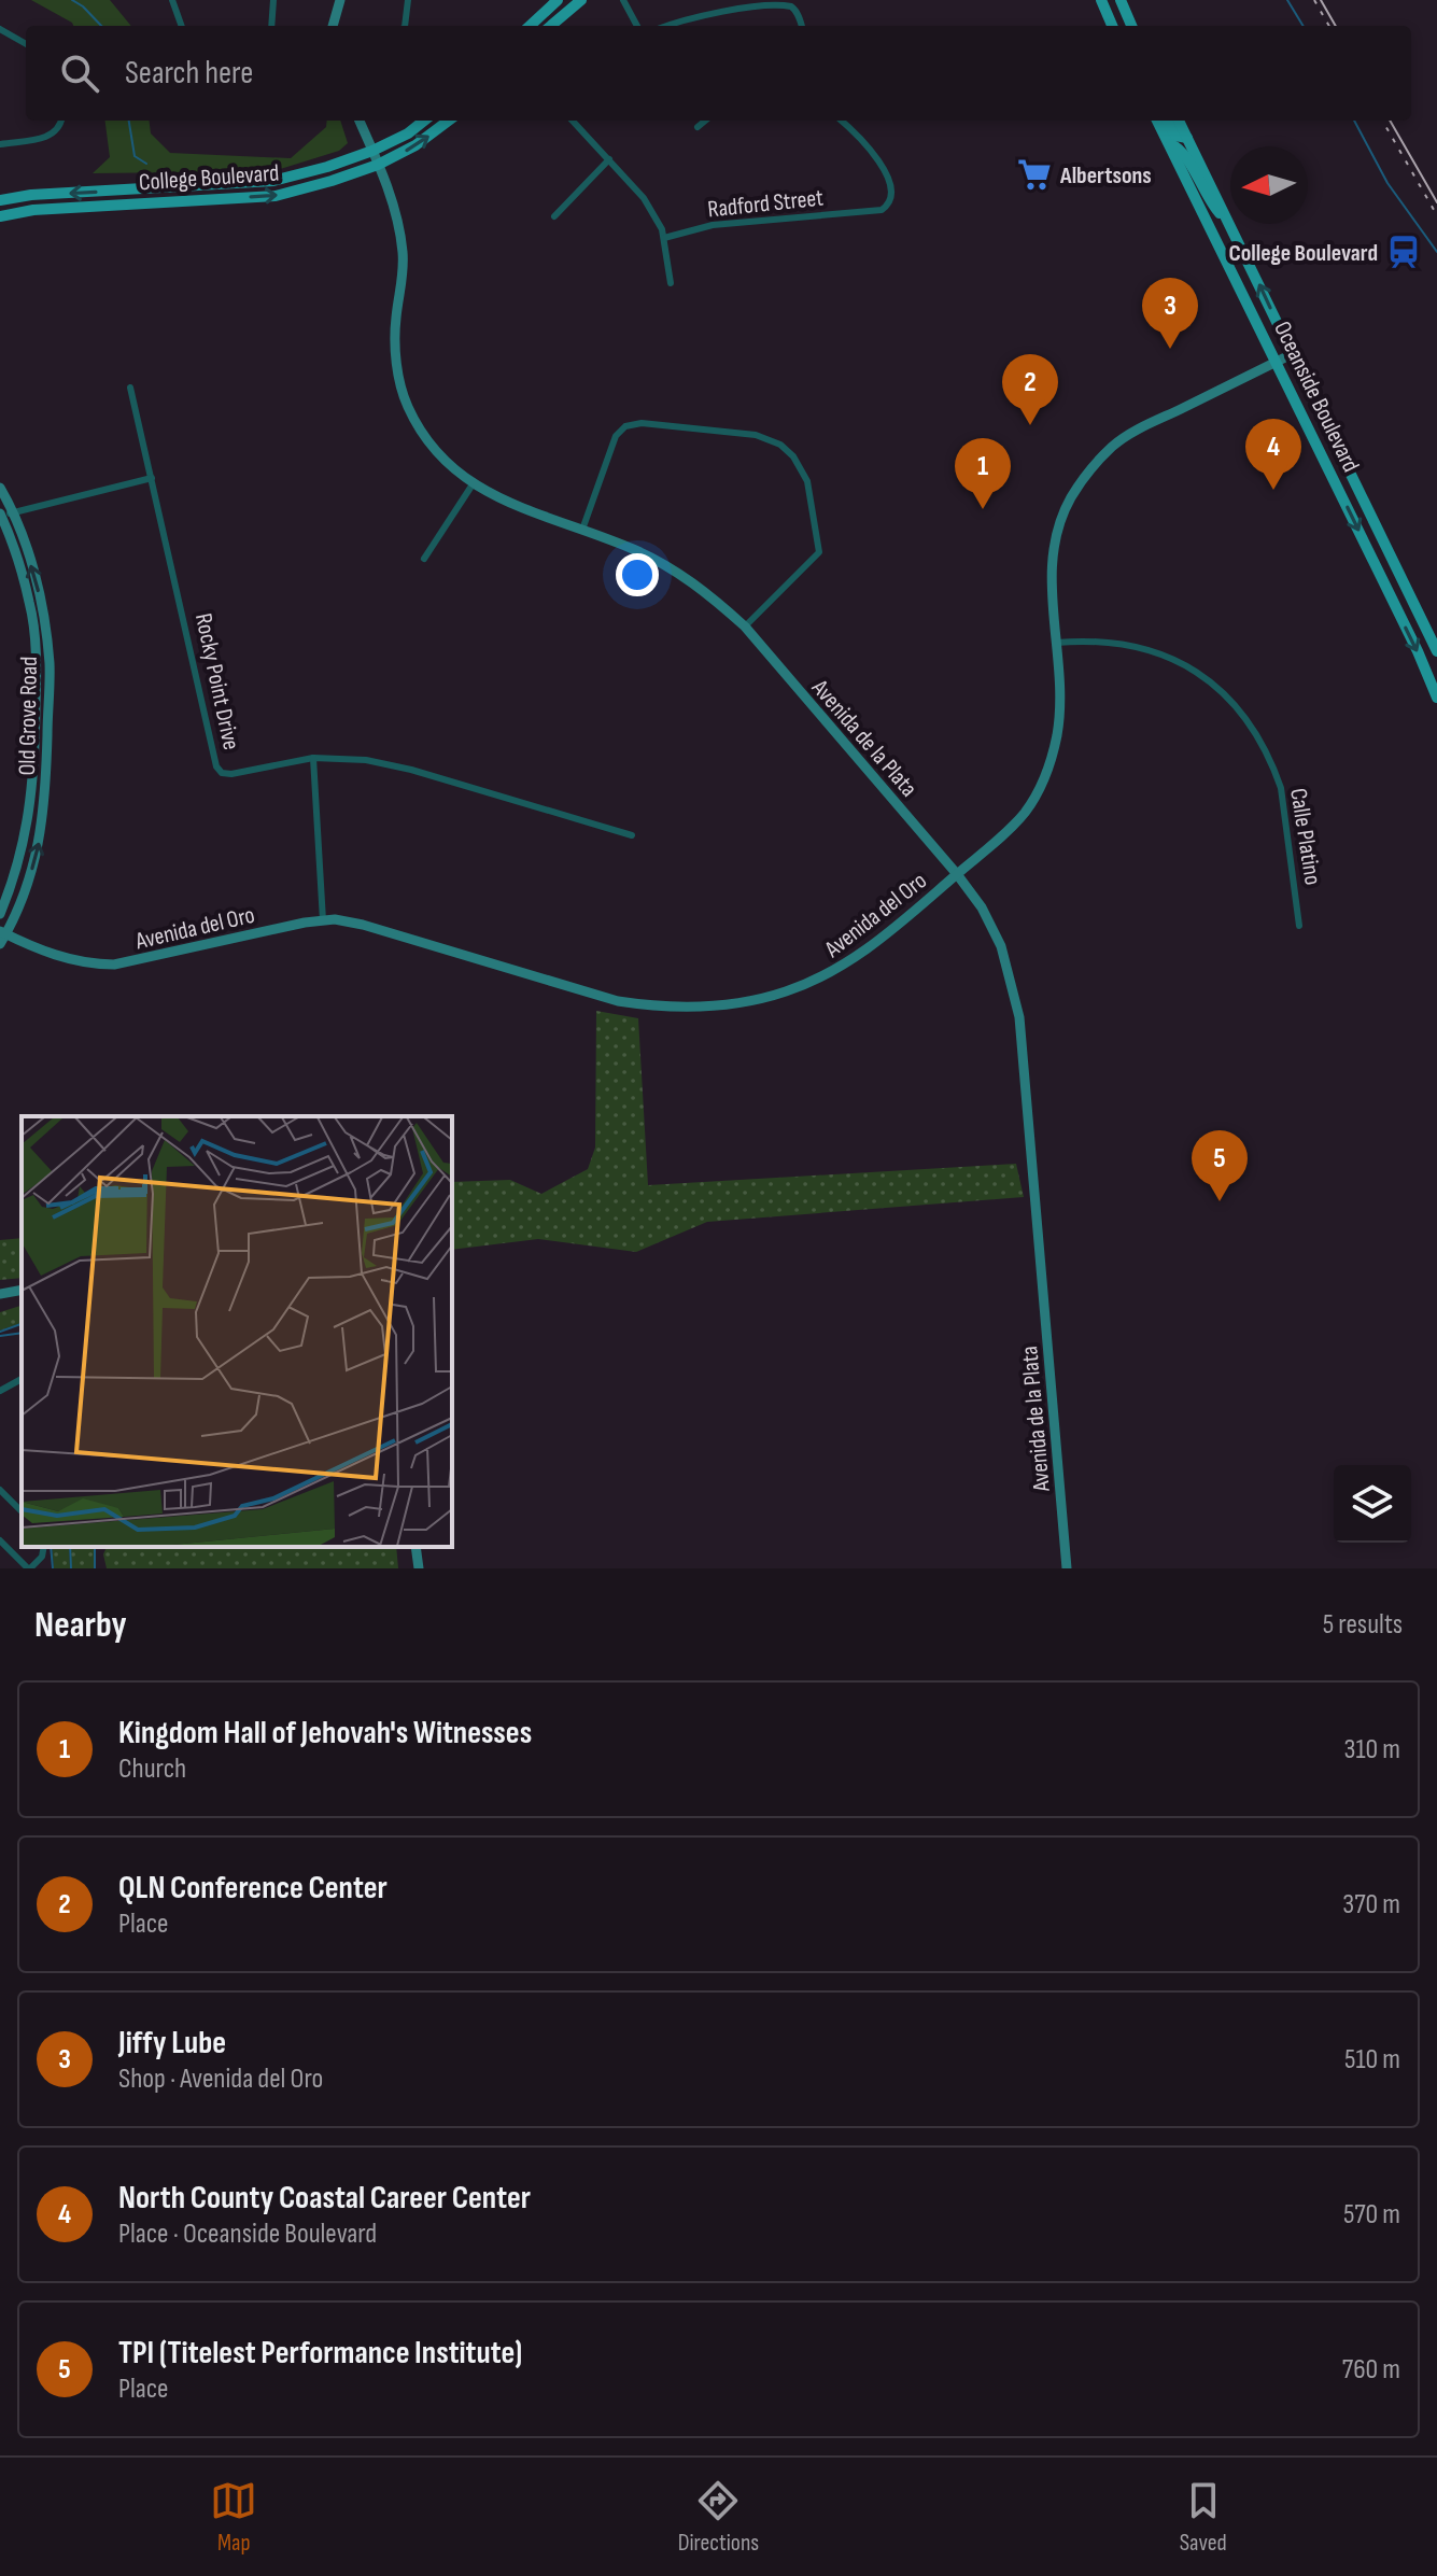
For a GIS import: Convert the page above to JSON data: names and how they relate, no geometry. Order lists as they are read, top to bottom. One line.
{"streets":{"main road":["College Boulevard","Oceanside Boulevard"],"street":["Radford Street","Rocky Point Drive","Old Grove Road","Avenida de la Plata","Calle Platino","Avenida del Oro"]},"crossings":[["College Boulevard","Avenida de la Plata"],["Oceanside Boulevard","Avenida del Oro"],["Old Grove Road","Avenida del Oro"],["Avenida de la Plata","Avenida del Oro"],["Calle Platino","Avenida del Oro"]],"places":{"supermarket":["Albertsons"],"station":["College Boulevard"]},"north":"left","page":{"search":"Search here","pins":["3","2","4","1","5"],"heading":["Nearby","5 results"],"list":[{"mark":"1","name":"Kingdom Hall of Jehovah's Witnesses","note":"Church","value":"310 m"},{"mark":"2","name":"QLN Conference Center","note":"Place","value":"370 m"},{"mark":"3","name":"Jiffy Lube","note":"Shop · Avenida del Oro","value":"510 m"},{"mark":"4","name":"North County Coastal Career Center","note":"Place · Oceanside Boulevard","value":"570 m"},{"mark":"5","name":"TPI (Titelest Performance Institute)","note":"Place","value":"760 m"}],"nav":["Map","Directions","Saved"]}}
